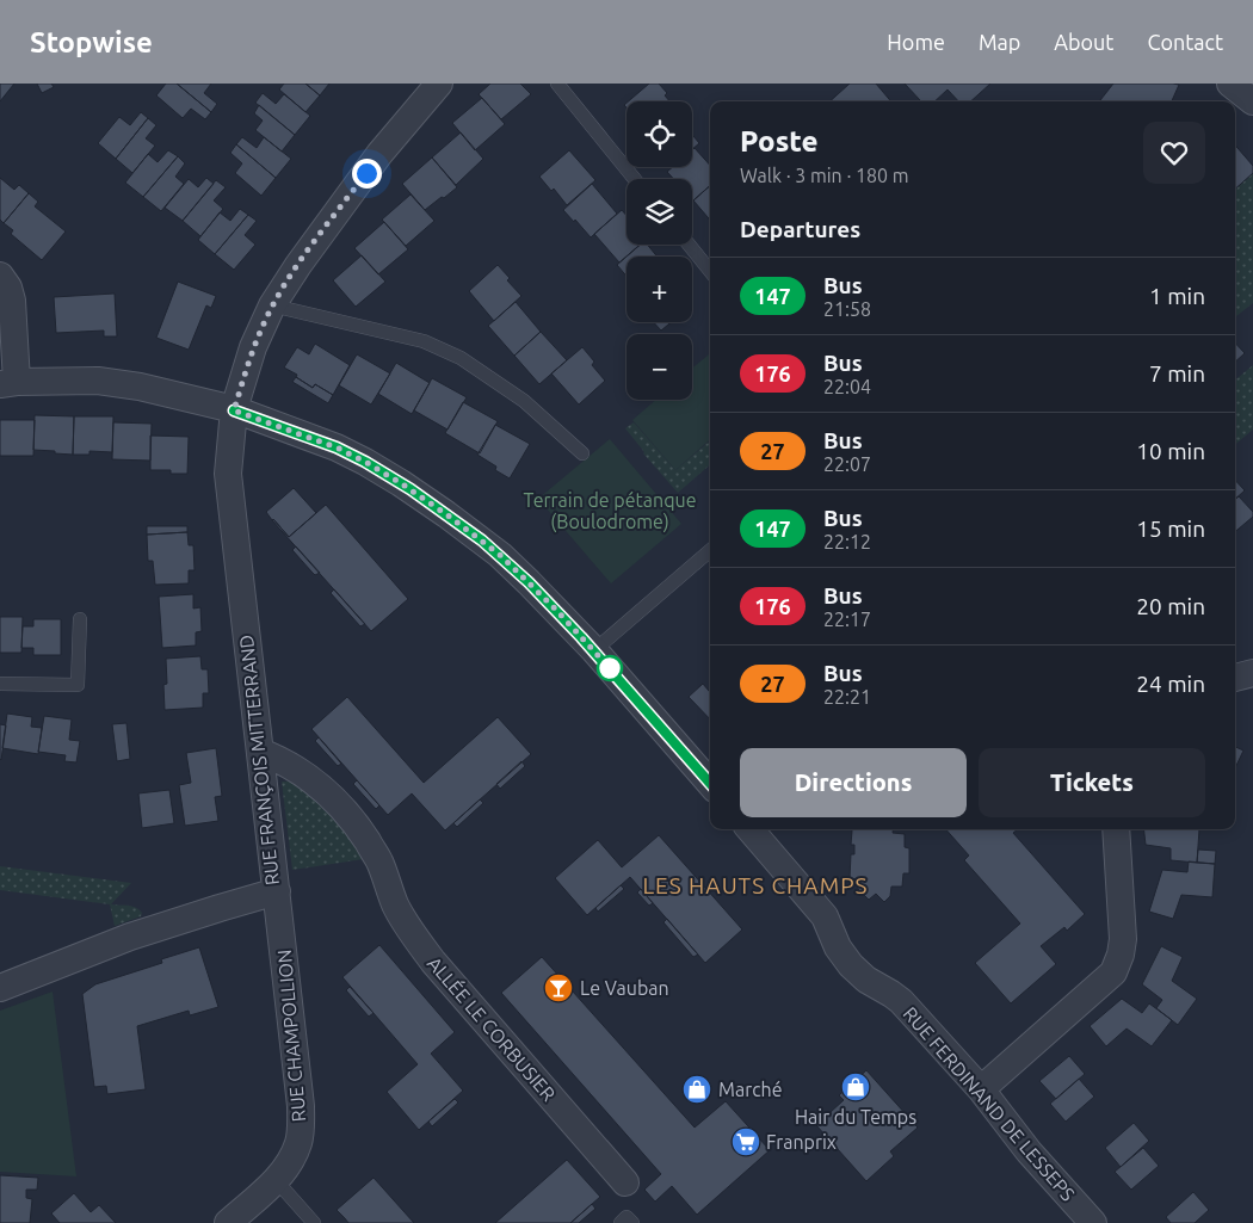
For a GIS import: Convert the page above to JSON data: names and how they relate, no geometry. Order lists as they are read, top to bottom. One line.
{"streets":{"street":["RUE FRANÇOIS MITTERRAND","ALLÉE LE CORBUSIER","RUE CHAMPOLLION","RUE FERDINAND DE LESSEPS"]},"crossings":[["RUE FRANÇOIS MITTERRAND","ALLÉE LE CORBUSIER"],["RUE FRANÇOIS MITTERRAND","RUE CHAMPOLLION"]],"districts":["LES HAUTS CHAMPS"],"parks":["Terrain de pétanque (Boulodrome)"],"places":{"bar":["Le Vauban"],"shop":["Hair du Temps","Marché"],"supermarket":["Franprix"]},"lines":["bus line 147"],"page":{"header":"Stopwise","nav":["Home","Map","About","Contact"],"map_buttons":["+","−"],"heading":[["Poste","Walk · 3 min · 180 m"],"Departures"],"list":[{"mark":"147","name":"Bus","note":"21:58","value":"1 min"},{"mark":"176","name":"Bus","note":"22:04","value":"7 min"},{"mark":"27","name":"Bus","note":"22:07","value":"10 min"},{"mark":"147","name":"Bus","note":"22:12","value":"15 min"},{"mark":"176","name":"Bus","note":"22:17","value":"20 min"},{"mark":"27","name":"Bus","note":"22:21","value":"24 min"}],"buttons":["Directions","Tickets"]}}
